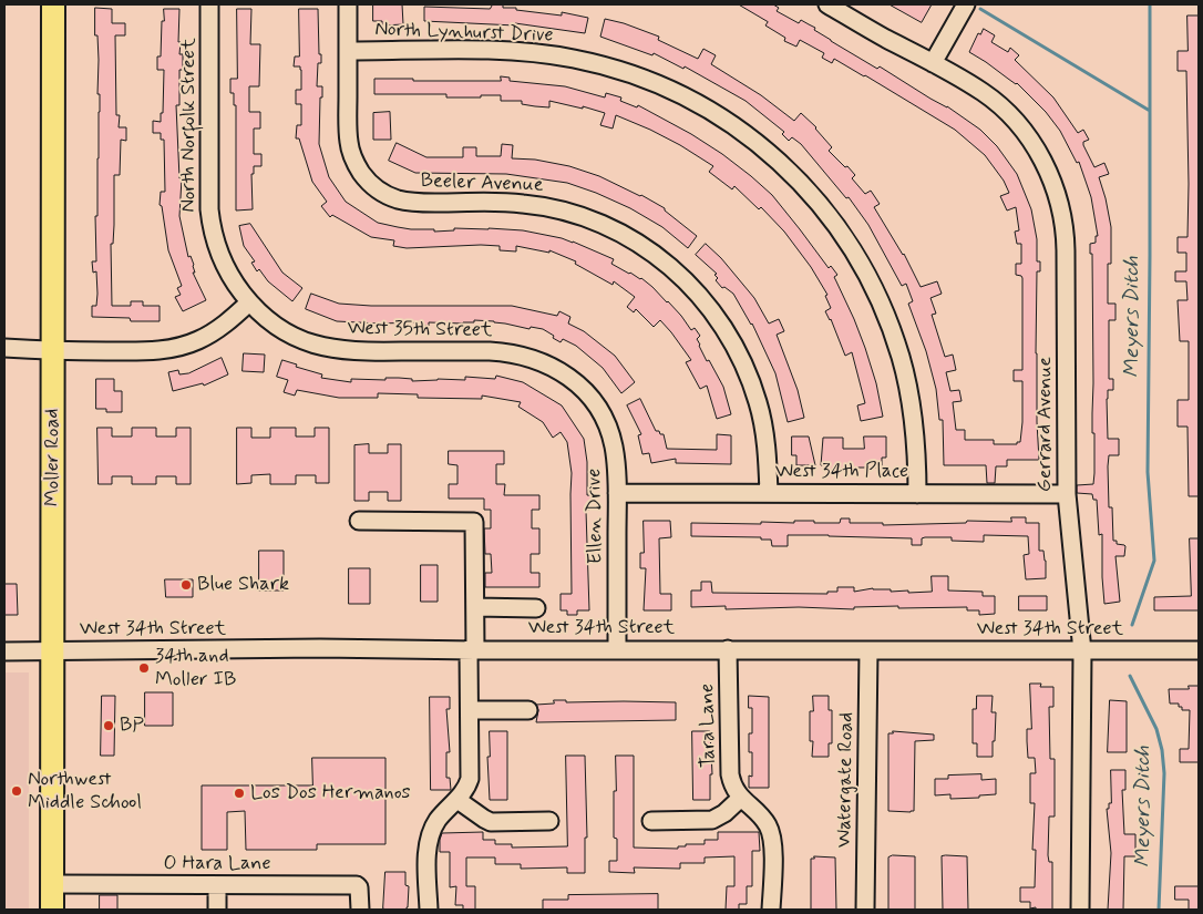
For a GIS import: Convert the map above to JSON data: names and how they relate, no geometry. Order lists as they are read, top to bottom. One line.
{"streets":{"main road":["Moller Road"],"street":["North Lynhurst Drive","North Norfolk Street","Beeler Avenue","West 35th Street","Gerrard Avenue","West 34th Place","Ellen Drive","West 34th Street","Tara Lane","Watergate Road","O Hara Lane"]},"crossings":[["North Lynhurst Drive","Beeler Avenue"],["North Lynhurst Drive","West 34th Place"],["North Norfolk Street","West 35th Street"],["Beeler Avenue","West 34th Place"],["West 35th Street","Ellen Drive"],["Gerrard Avenue","West 34th Place"],["Gerrard Avenue","West 34th Street"],["Moller Road","West 34th Street"],["Moller Road","O Hara Lane"],["West 34th Place","Ellen Drive"],["Ellen Drive","West 34th Street"],["West 34th Street","Tara Lane"],["West 34th Street","Watergate Road"]],"water":["Meyers Ditch"],"places":["Blue Shark","34th and Moller IB","BP","Northwest Middle School","Los Dos Hermanos"]}
